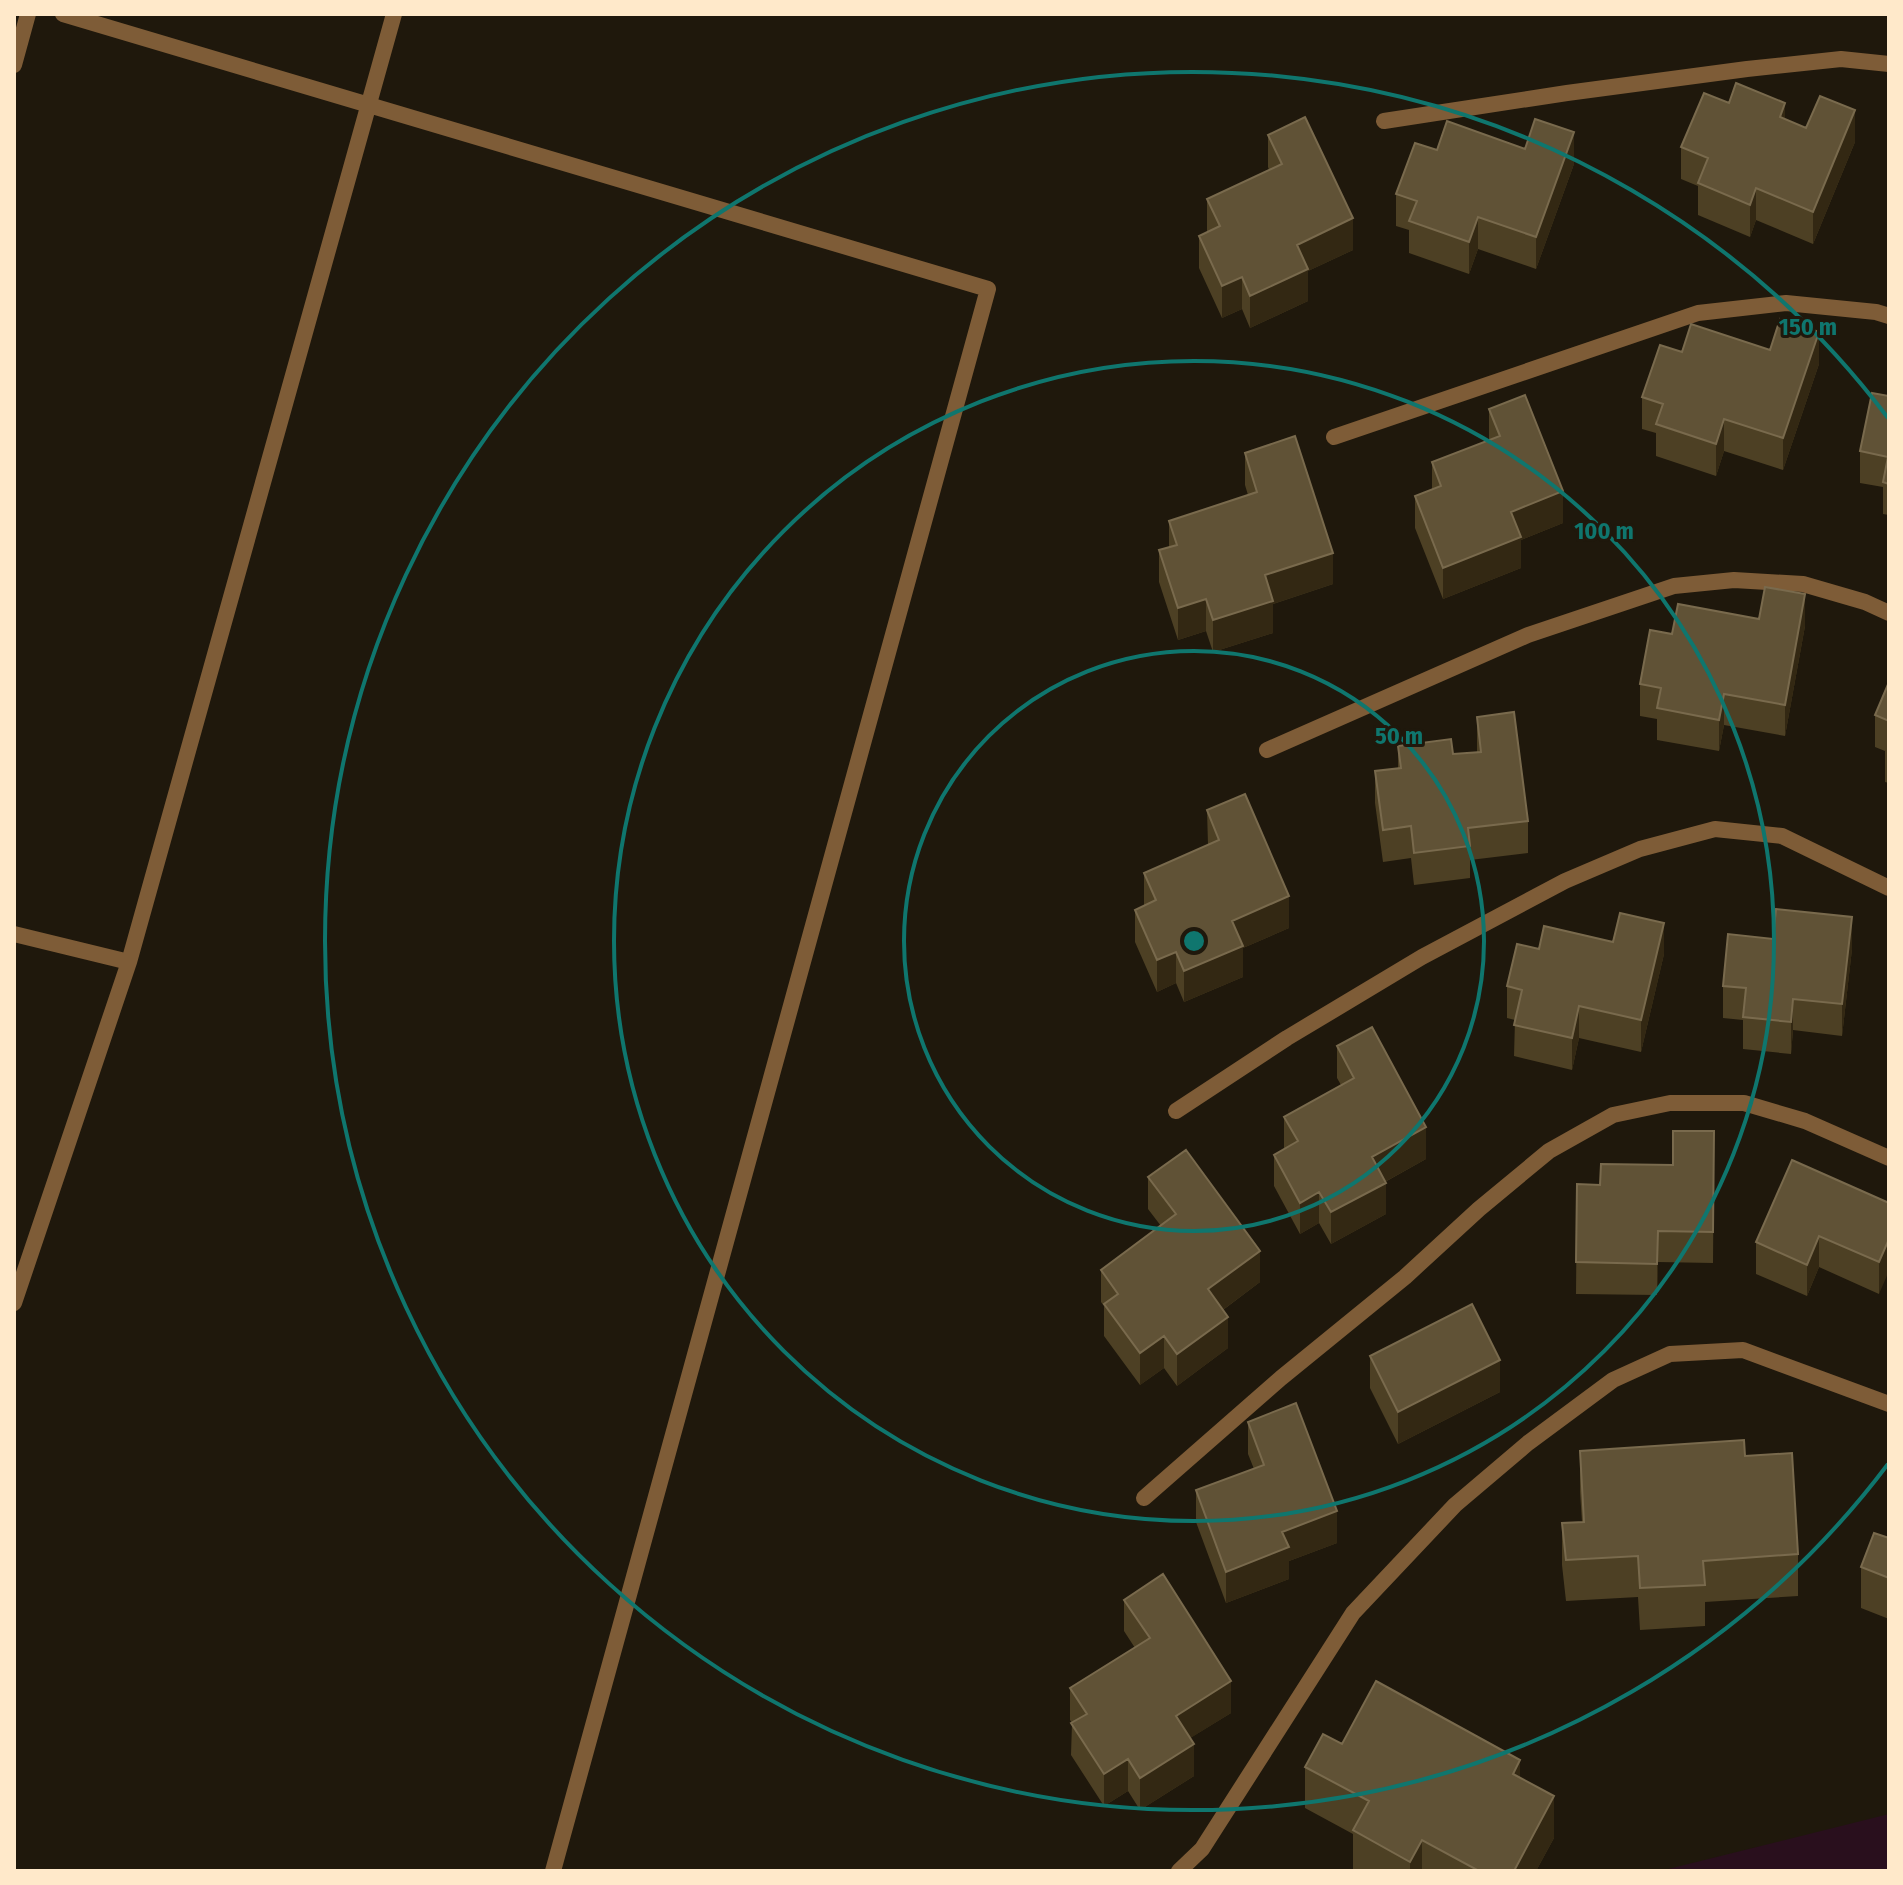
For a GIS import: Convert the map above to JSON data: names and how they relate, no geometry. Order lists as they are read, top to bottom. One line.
{"rings":["150 m","100 m","50 m"]}
